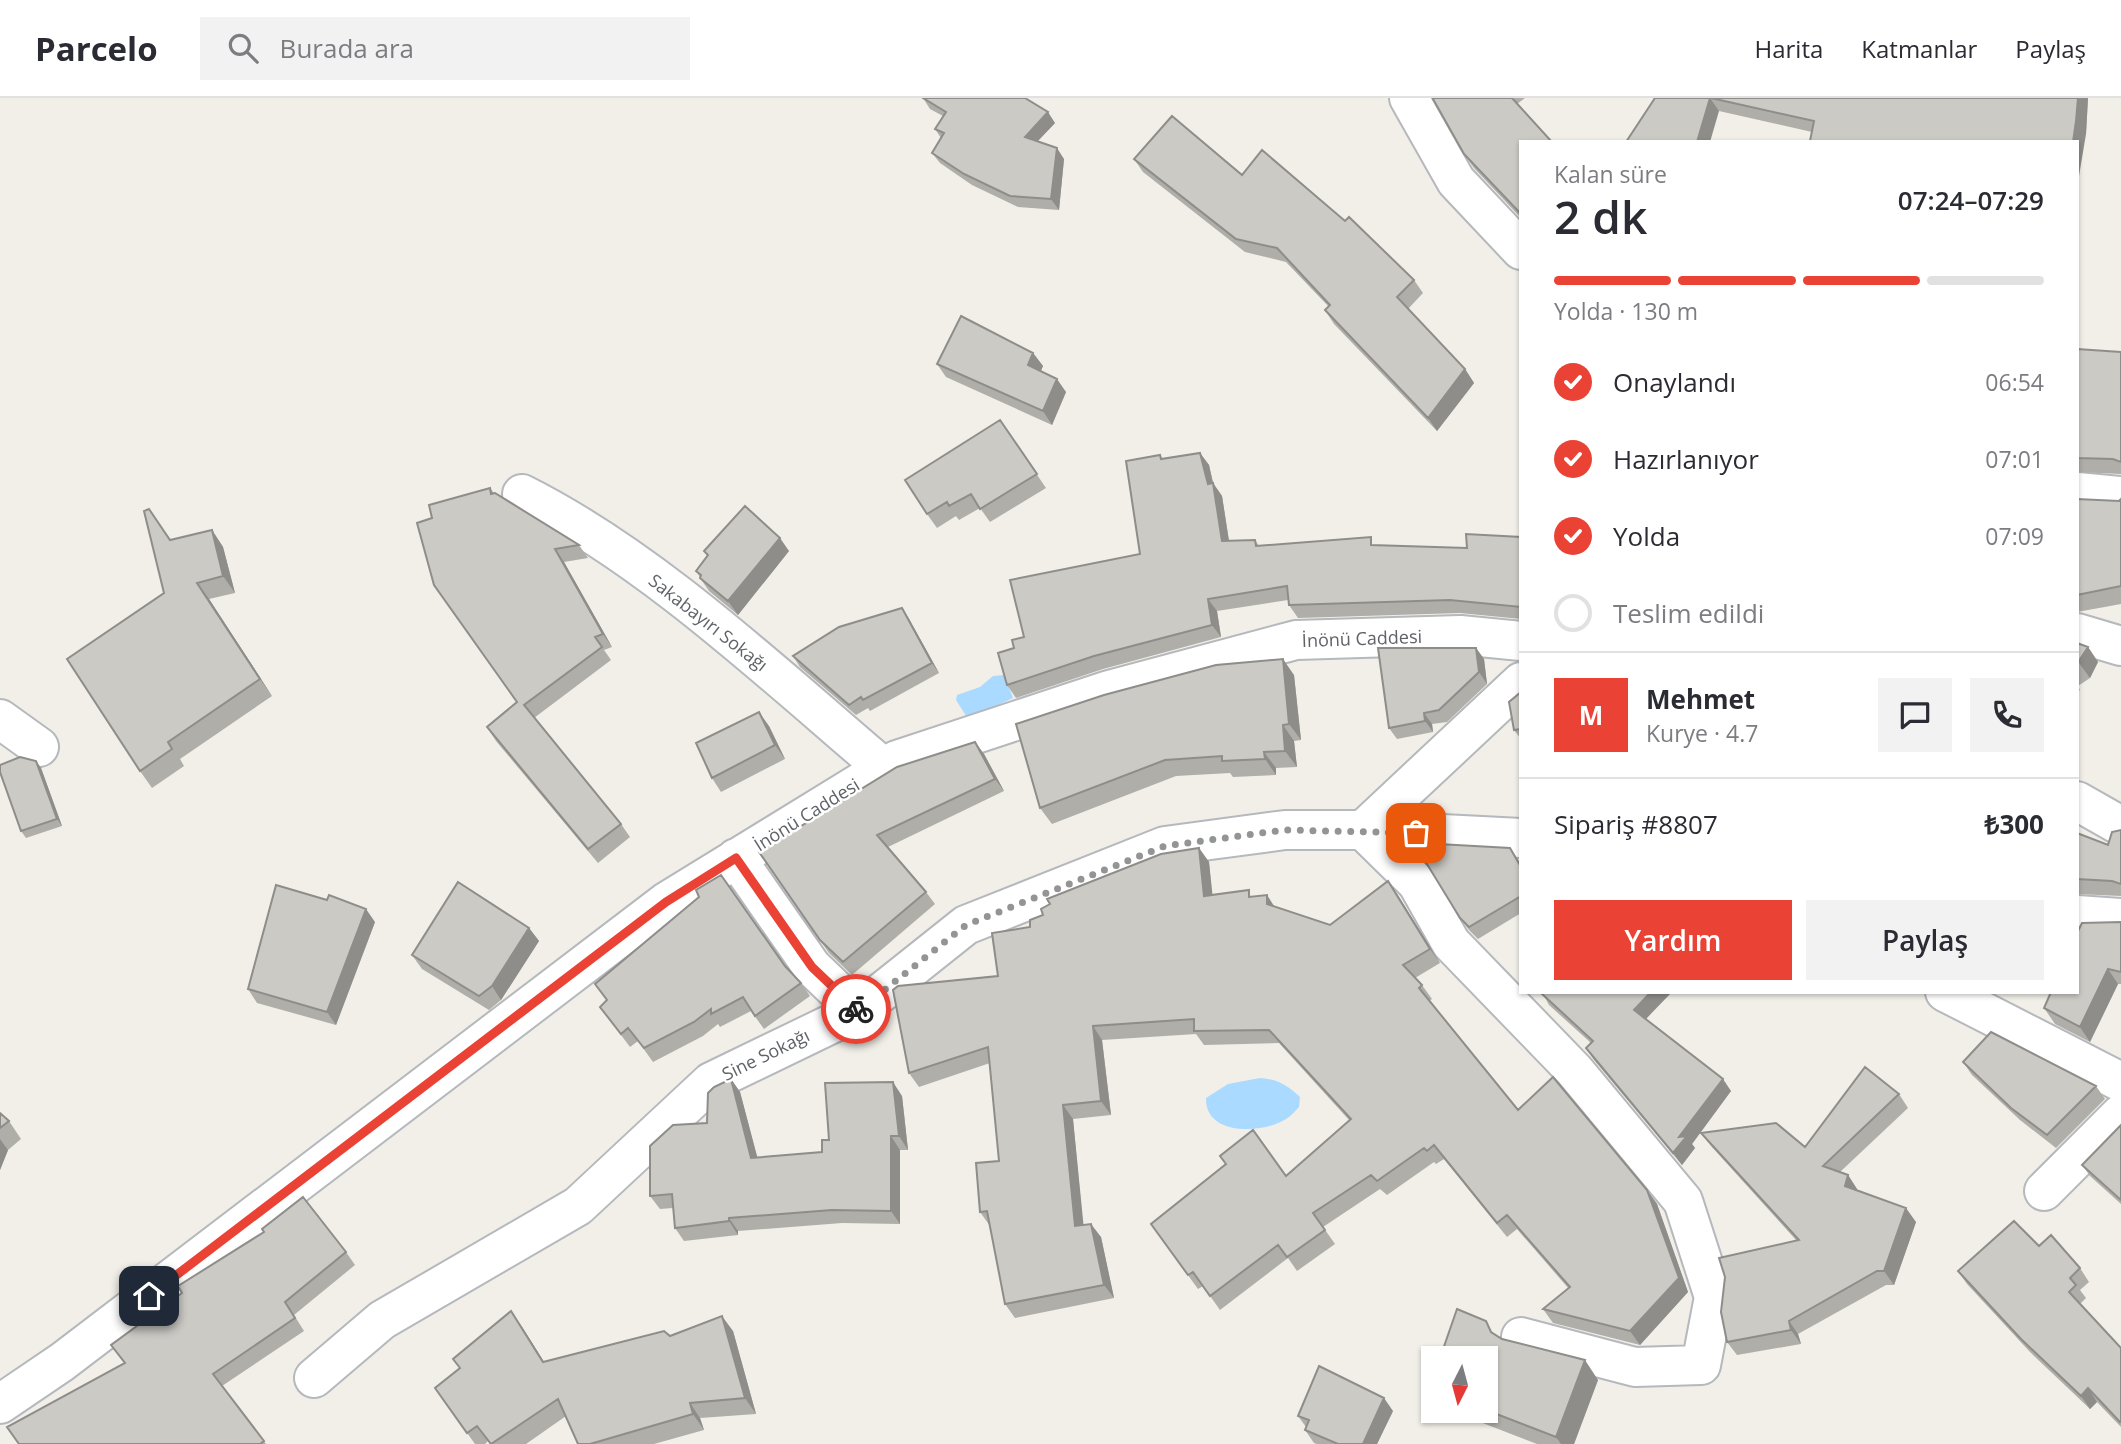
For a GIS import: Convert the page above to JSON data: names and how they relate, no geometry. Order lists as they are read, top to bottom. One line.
{"streets":{"street":["Sakabayırı Sokağı","İnönü Caddesi","Sine Sokağı"]},"crossings":[["Sakabayırı Sokağı","İnönü Caddesi"]],"north":"bottom","page":{"header":"Parcelo","search":"Burada ara","nav":["Harita","Katmanlar","Paylaş"],"heading":["2 dk","Kalan süre","07:24–07:29"],"panel":["Mehmet","Kurye · 4.7","Sipariş #8807","₺300"],"bar":"Yolda · 130 m","list":[["Onaylandı","06:54"],["Hazırlanıyor","07:01"],["Yolda","07:09"],"Teslim edildi"],"round":"M","buttons":["Yardım","Paylaş"]}}
